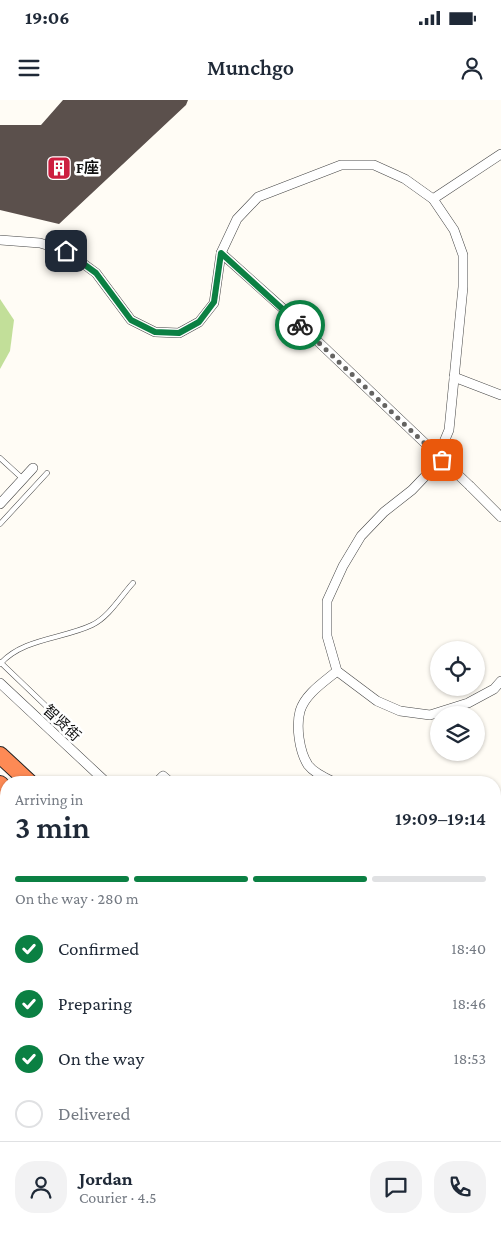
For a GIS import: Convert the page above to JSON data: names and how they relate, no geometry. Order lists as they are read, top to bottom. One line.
{"streets":{"street":["智贤街"]},"places":{"building":["F座"]},"page":{"status":"19:06","header":"Munchgo","heading":["3 min","Arriving in","19:09–19:14"],"panel":["Jordan","Courier · 4.5"],"bar":"On the way · 280 m","list":[["Confirmed","18:40"],["Preparing","18:46"],["On the way","18:53"],"Delivered"]}}
